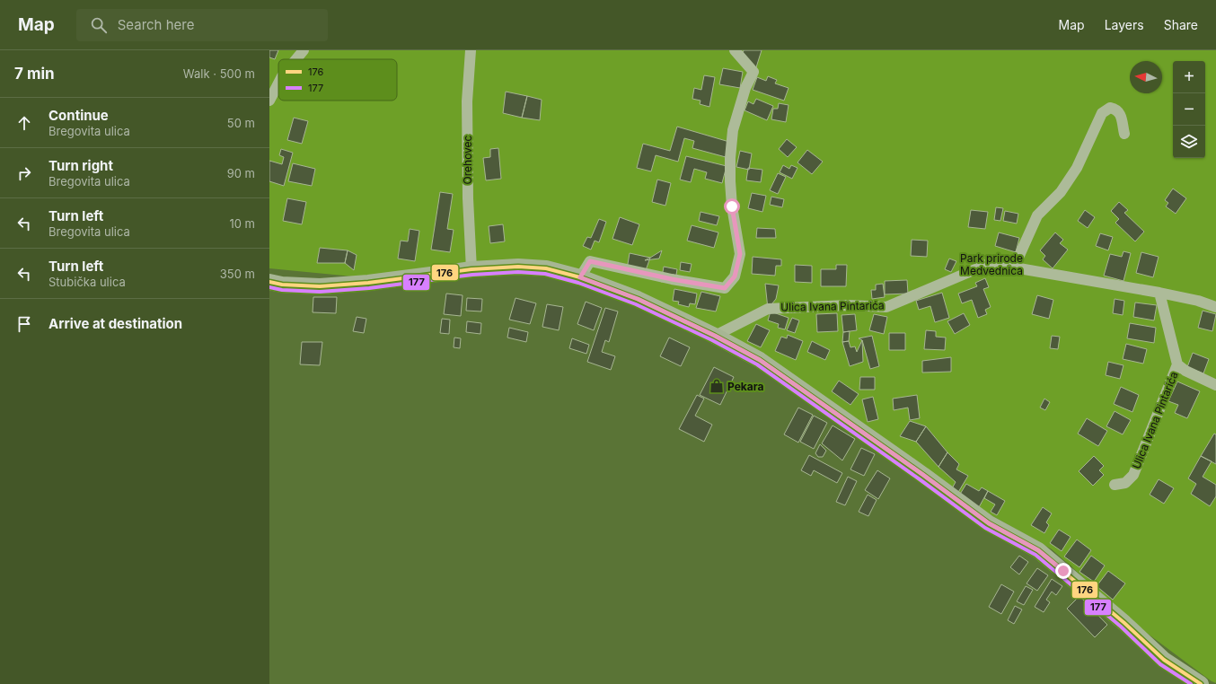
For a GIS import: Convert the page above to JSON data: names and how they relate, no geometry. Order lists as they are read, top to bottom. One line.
{"streets":{"street":["Orehovec","Ulica Ivana Pintarića"]},"parks":["Park prirode Medvednica"],"places":{"shop":["Pekara"]},"lines":["transit line 176","transit line 177"],"legend":["176","177"],"north":"left","page":{"header":"Map","search":"Search here","nav":["Map","Layers","Share"],"heading":["7 min","Walk · 500 m"],"map_buttons":["+","−"],"list":[["Continue","Bregovita ulica","50 m"],["Turn right","Bregovita ulica","90 m"],["Turn left","Bregovita ulica","10 m"],["Turn left","Stubička ulica","350 m"],"Arrive at destination"]}}
